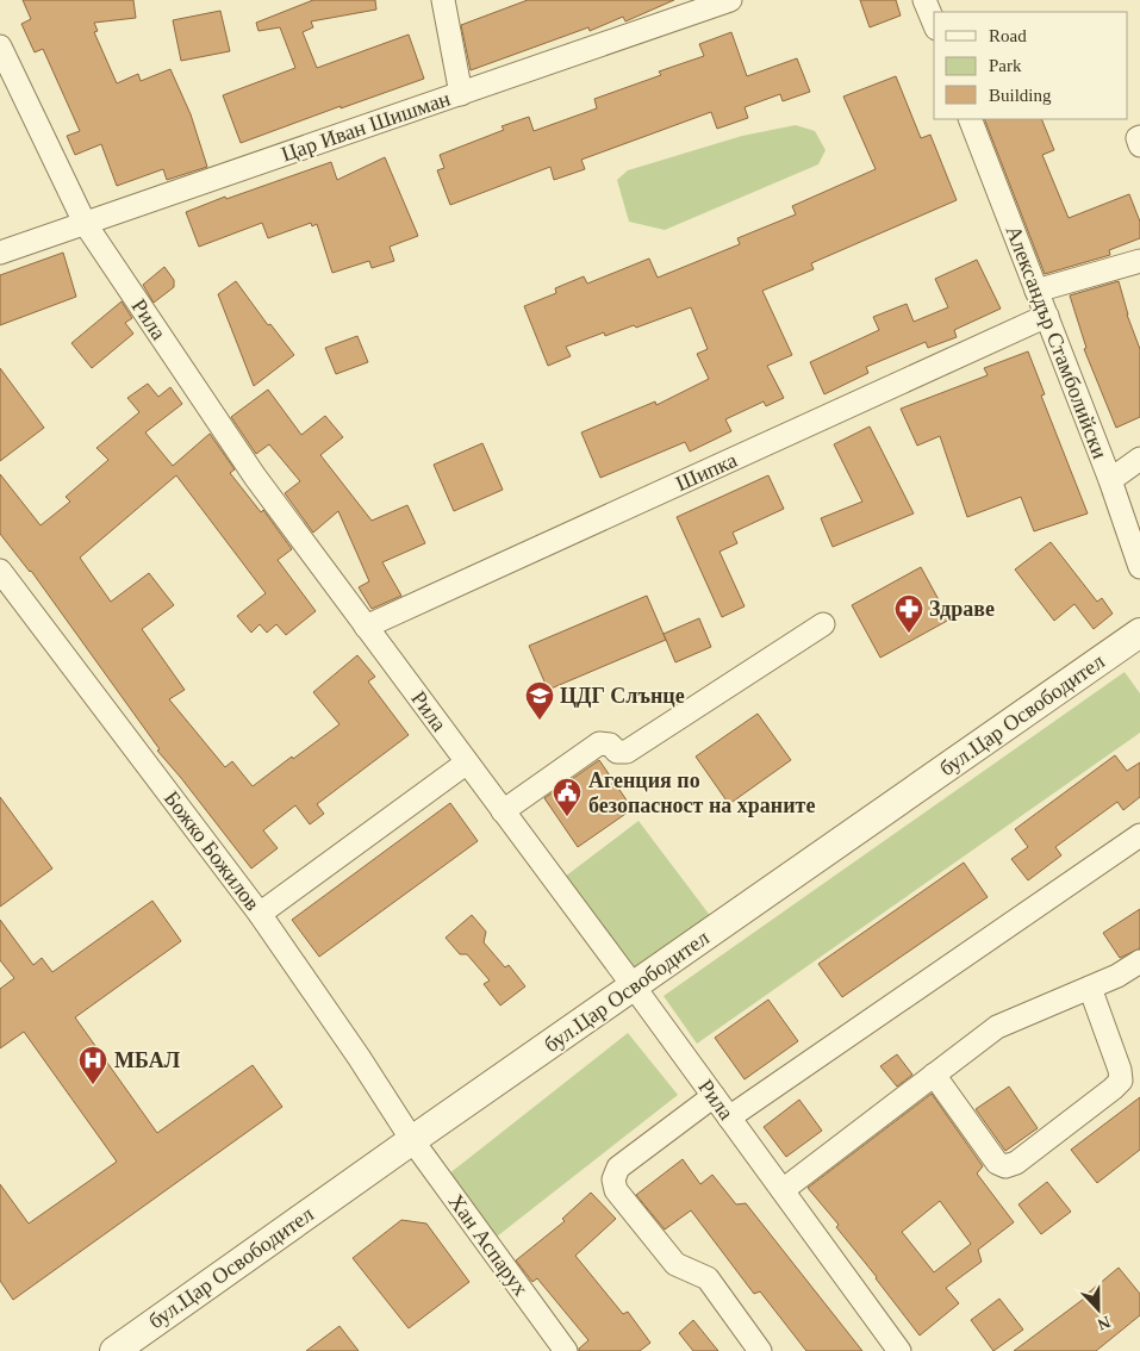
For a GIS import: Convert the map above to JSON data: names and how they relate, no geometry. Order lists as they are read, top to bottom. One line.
{"streets":{"street":["Цар Иван Шишман","Рила","Александър Стамболийски","Шипка","бул.Цар Освободител","Божко Божилов","Хан Аспарух"]},"crossings":[["Цар Иван Шишман","Рила"],["Рила","Шипка"],["Рила","бул.Цар Освободител"],["Александър Стамболийски","Шипка"],["бул.Цар Освободител","Божко Божилов"],["бул.Цар Освободител","Хан Аспарух"],["Божко Божилов","Хан Аспарух"]],"places":{"pharmacy":["Здраве"],"school or university":["ЦДГ Слънце"],"public building":["Агенция по безопасност на храните"],"hospital":["МБАЛ"]},"legend":["Road","Park","Building"],"north":"bottom"}
